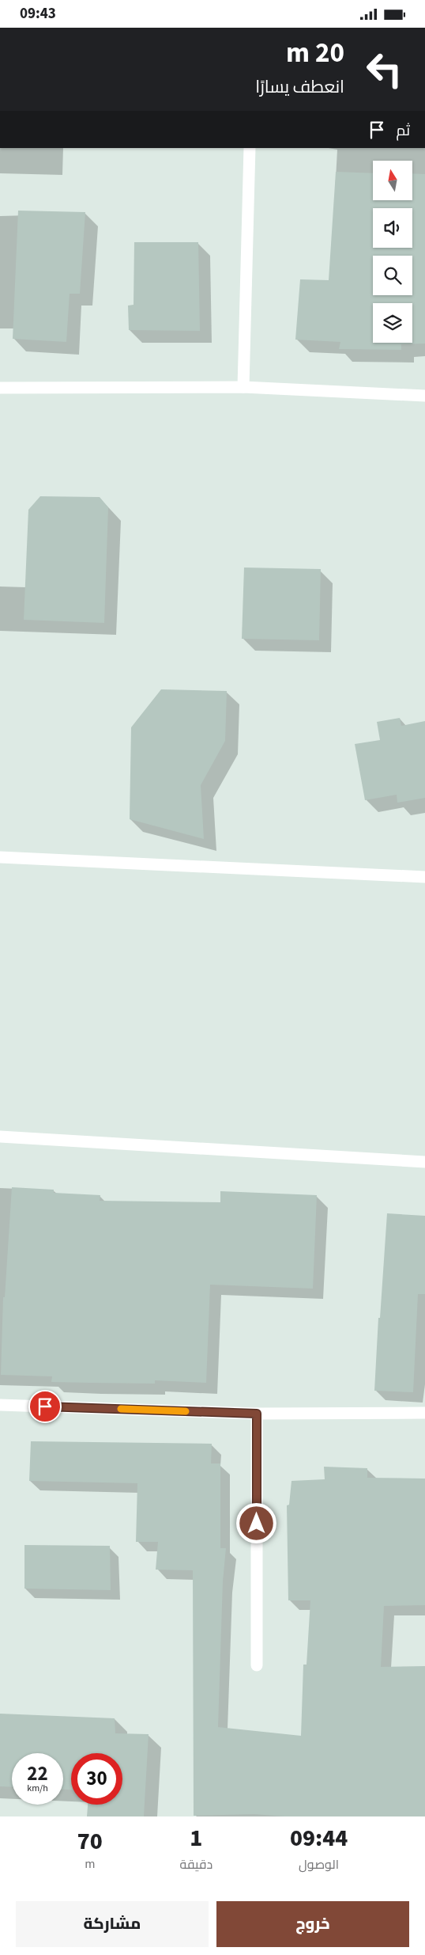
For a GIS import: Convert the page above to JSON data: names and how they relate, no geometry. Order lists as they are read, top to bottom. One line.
{"north":"top","page":{"status":"09:43","turn":["20 m","انعطف يسارًا"],"then":"ثم","speed":"22 km/h","limit":"30","eta":["09:44","الوصول","1","دقيقة","70","m"],"buttons":["خروج","مشاركة"]}}
